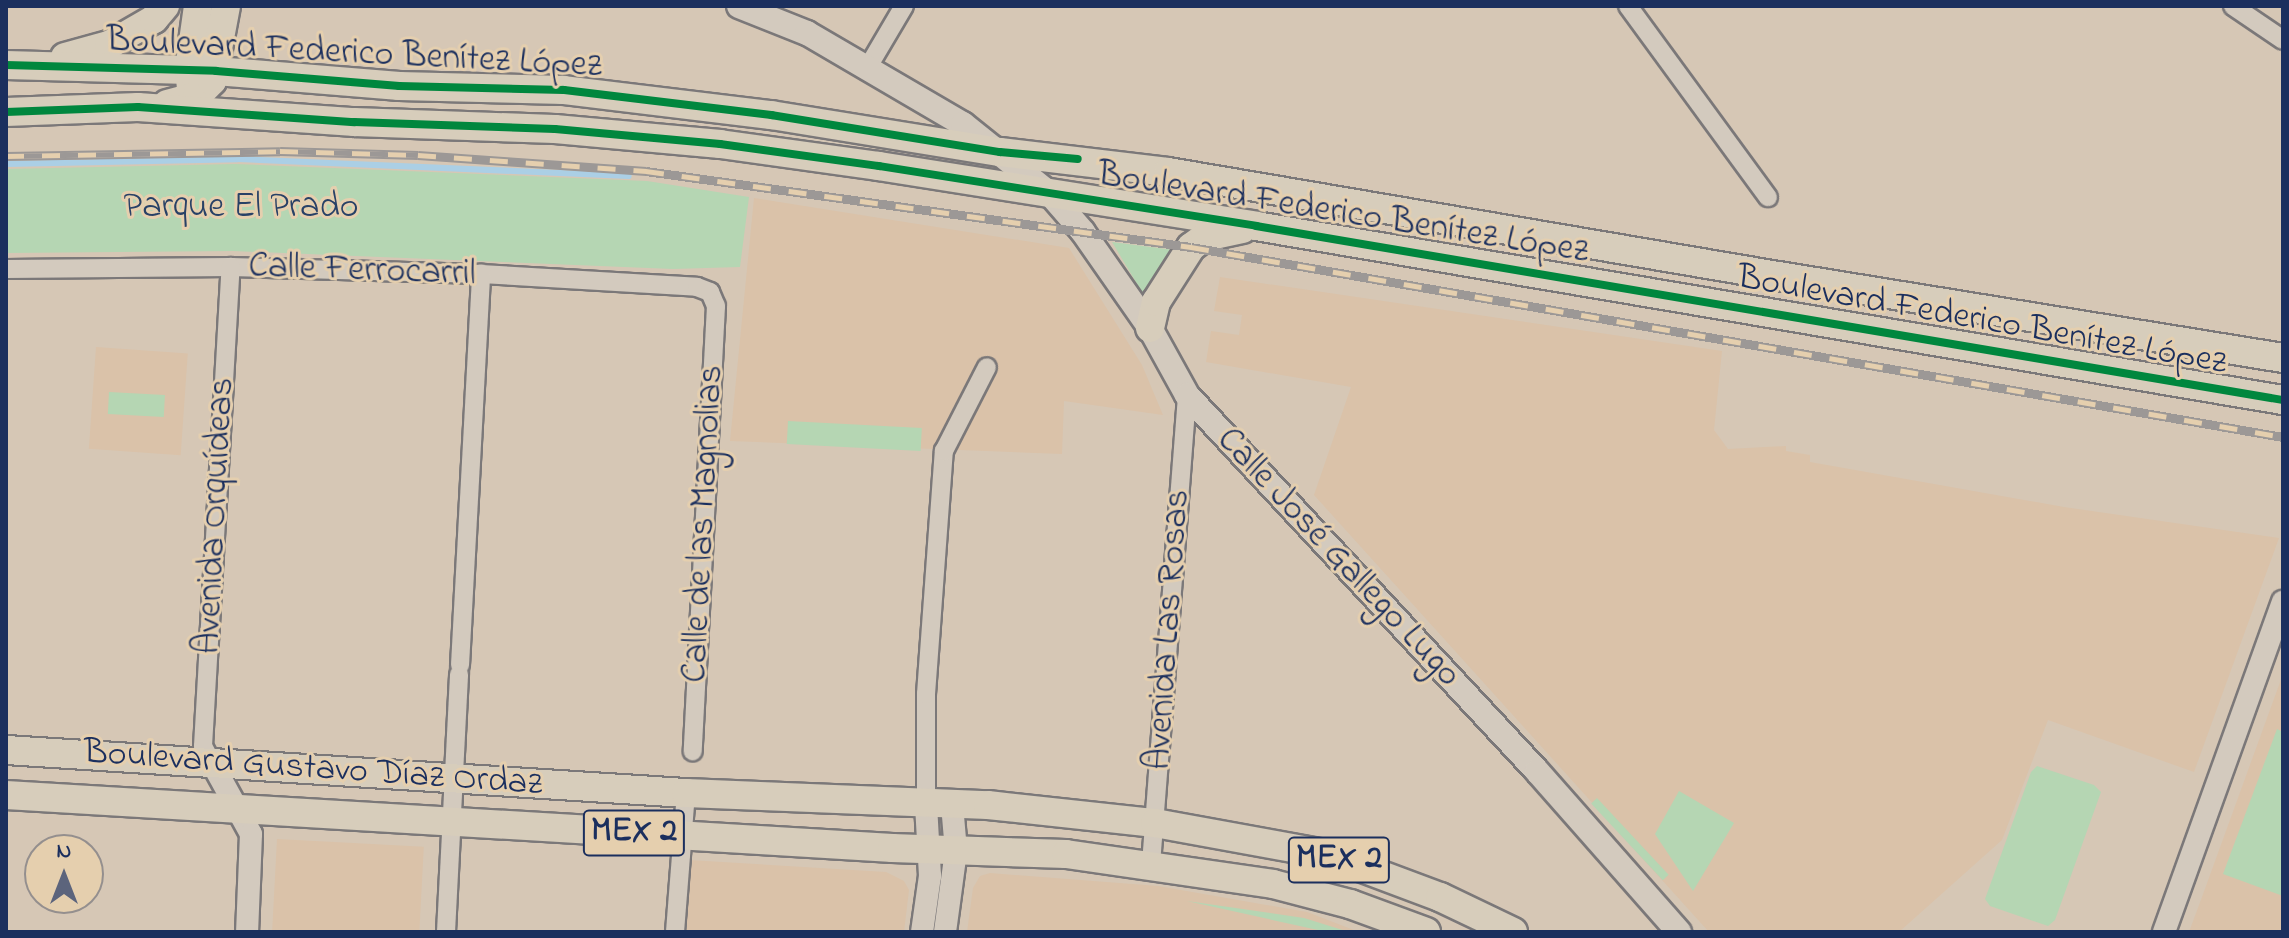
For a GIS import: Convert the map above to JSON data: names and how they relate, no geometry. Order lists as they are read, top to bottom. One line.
{"streets":{"main road":["Boulevard Federico Benítez López","Calle José Gallego Lugo","Boulevard Gustavo Díaz Ordaz","MEX 2"],"street":["Calle Ferrocarril","Avenida Orquídeas","Calle de las Magnolias","Avenida Las Rosas"]},"crossings":[["Boulevard Federico Benítez López","Calle José Gallego Lugo"],["Calle Ferrocarril","Avenida Orquídeas"],["Calle Ferrocarril","Calle de las Magnolias"],["Avenida Orquídeas","Boulevard Gustavo Díaz Ordaz"],["Calle José Gallego Lugo","Avenida Las Rosas"],["Avenida Las Rosas","Boulevard Gustavo Díaz Ordaz"]],"parks":["Parque El Prado"],"north":"top"}
